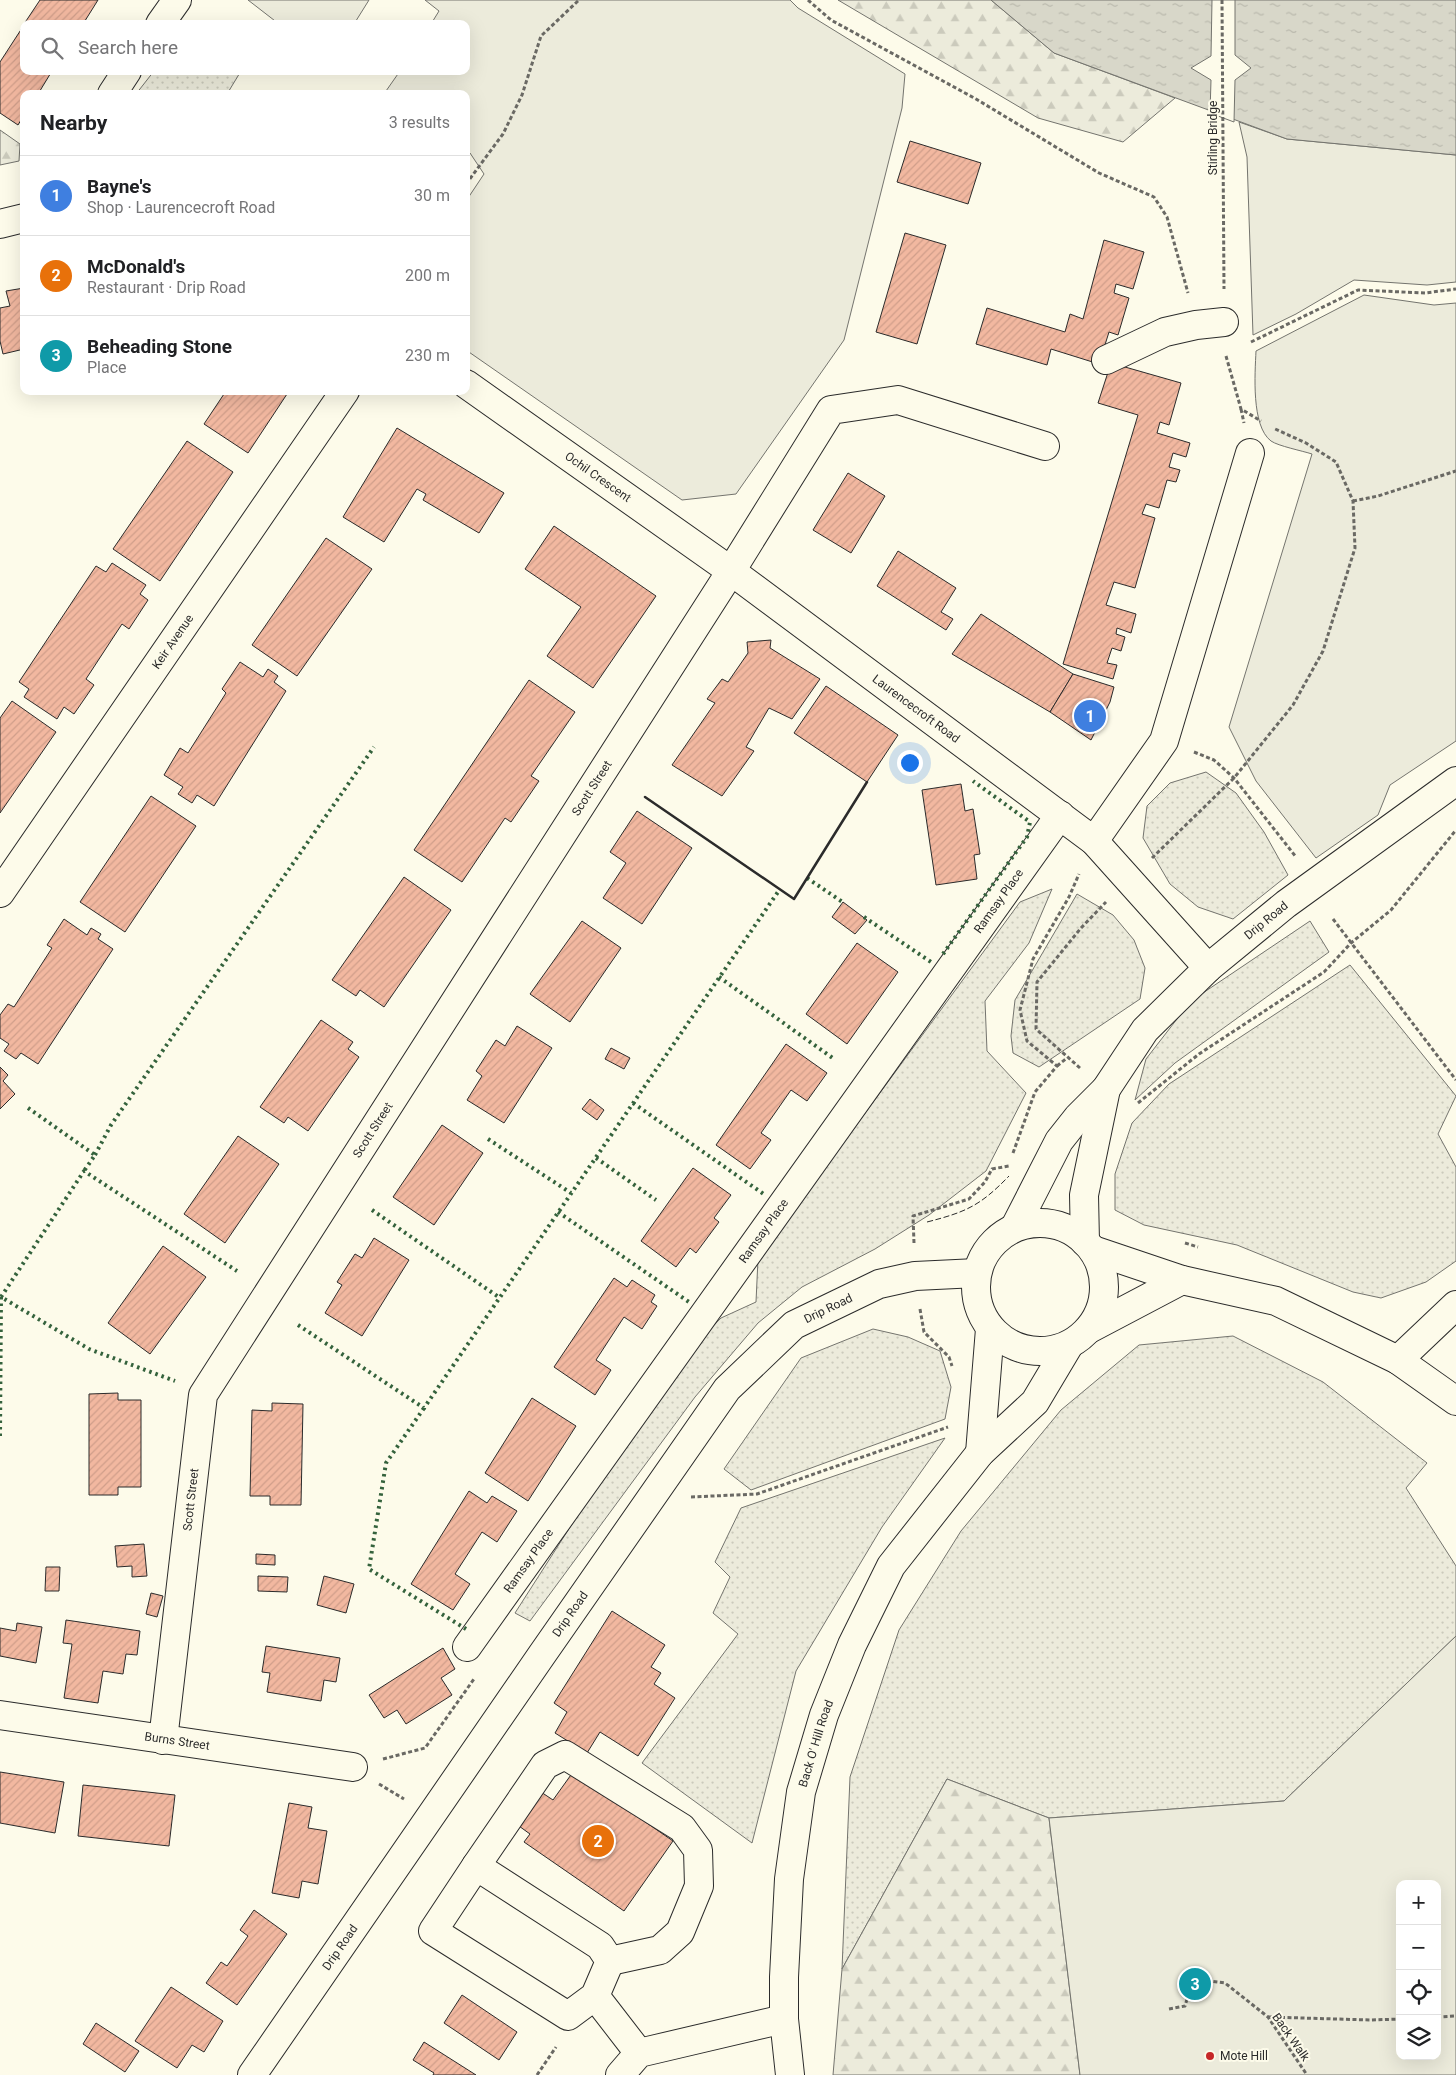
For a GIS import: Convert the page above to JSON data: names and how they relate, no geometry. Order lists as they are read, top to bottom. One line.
{"streets":{"street":["Ochil Crescent","Keir Avenue","Laurencecroft Road","Scott Street","Ramsay Place","Drip Road","Burns Street","Back O' Hill Road"],"path":["Stirling Bridge","Back Walk"]},"crossings":[["Ochil Crescent","Laurencecroft Road"],["Ochil Crescent","Scott Street"],["Laurencecroft Road","Scott Street"],["Laurencecroft Road","Ramsay Place"],["Laurencecroft Road","Drip Road"],["Scott Street","Burns Street"],["Drip Road","Back O' Hill Road"]],"places":["Mote Hill"],"page":{"search":"Search here","heading":["Nearby","3 results"],"list":[{"mark":"1","name":"Bayne's","note":"Shop · Laurencecroft Road","value":"30 m"},{"mark":"2","name":"McDonald's","note":"Restaurant · Drip Road","value":"200 m"},{"mark":"3","name":"Beheading Stone","note":"Place","value":"230 m"}],"pins":["1","2","3"],"map_buttons":["+","−"]}}
